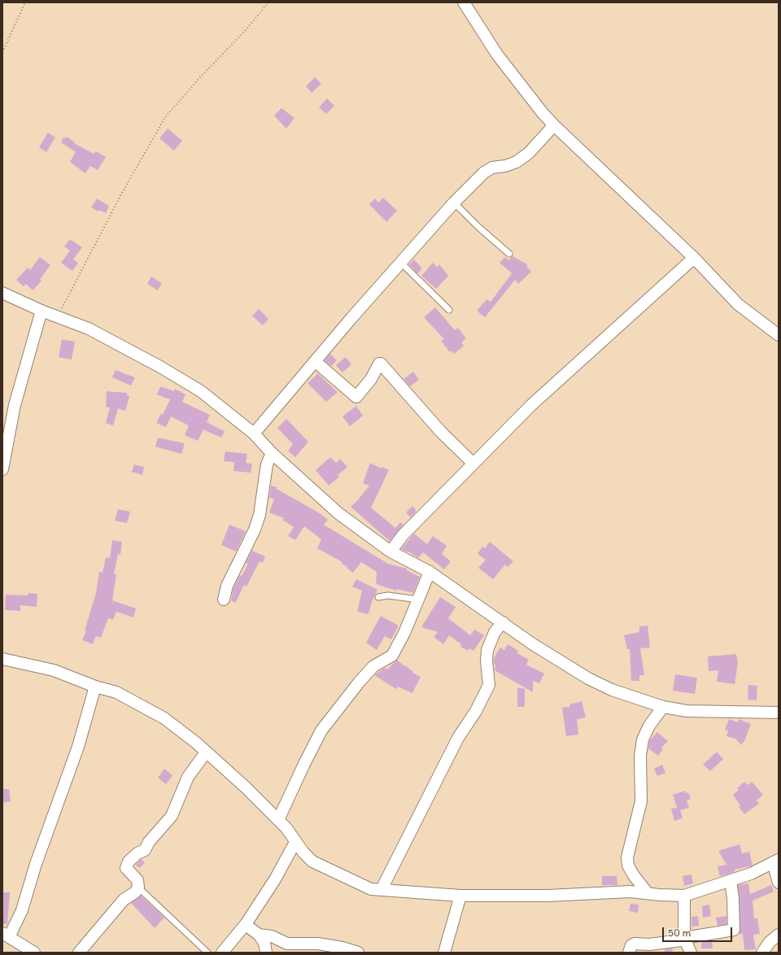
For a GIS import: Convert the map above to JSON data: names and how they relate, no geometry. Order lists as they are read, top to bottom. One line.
{"scale_bar":"50 m"}
